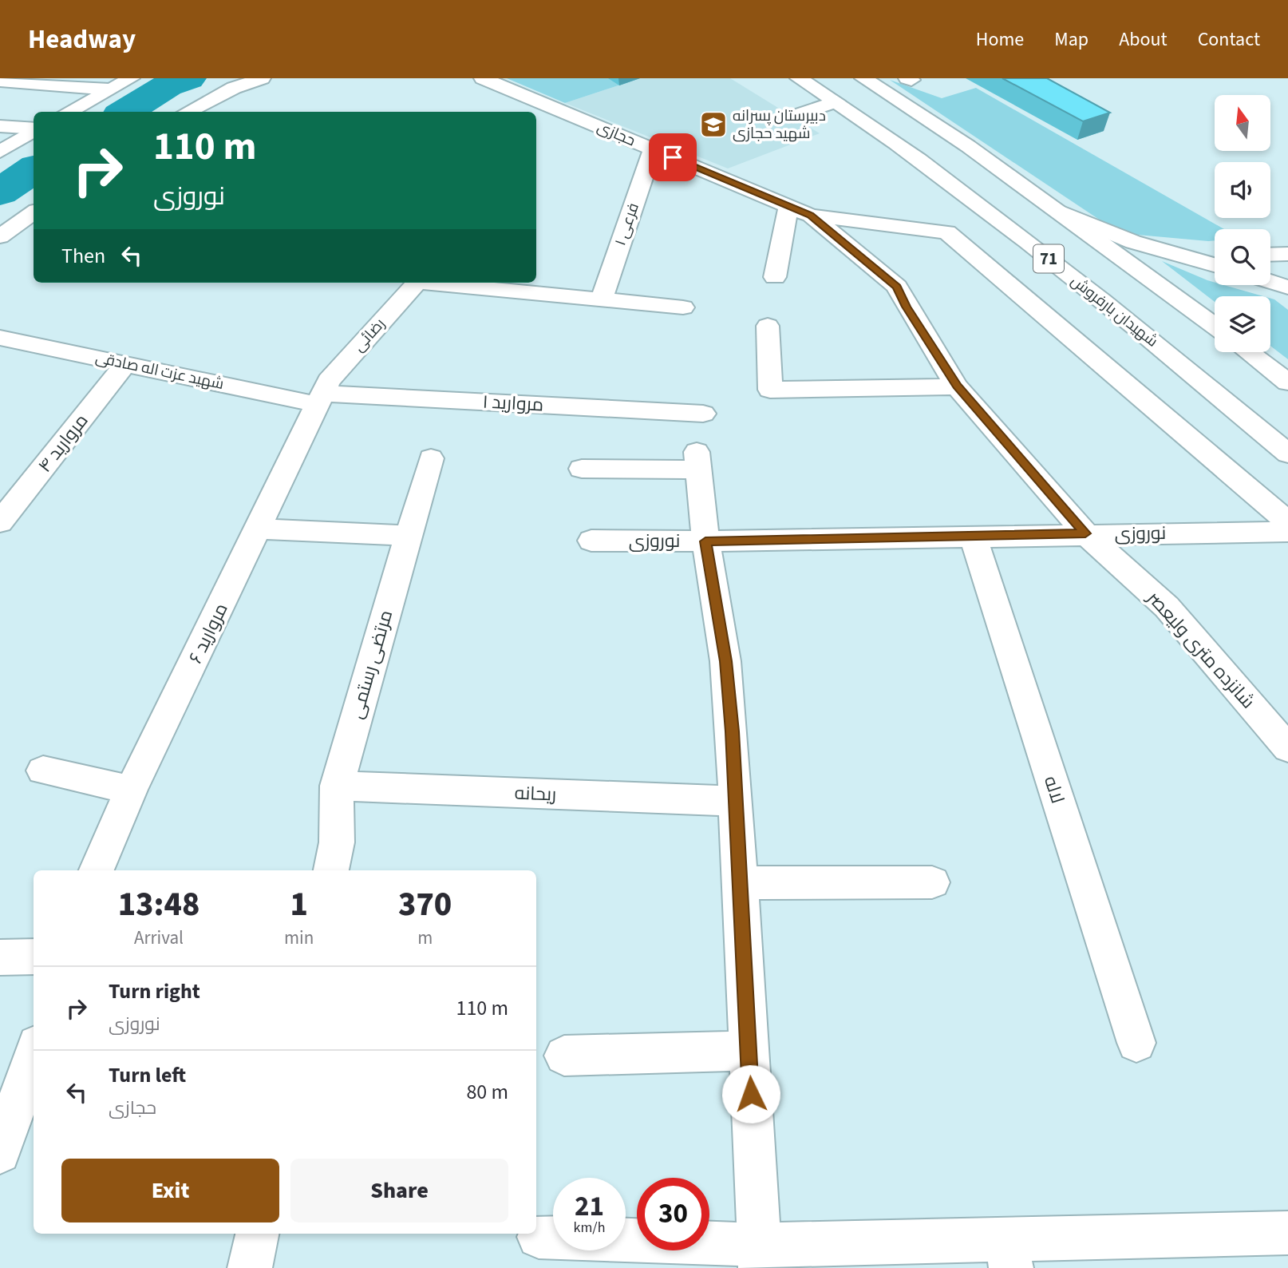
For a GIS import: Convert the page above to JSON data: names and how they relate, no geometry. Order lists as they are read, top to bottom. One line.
{"streets":{"main road":["حجازی","فرعی ۱","71","شهیدان بارفروش","رضائی","شهید عزت اله صادقی","مروارید ۱","مروارید ۴","نوروزی","مروارید ۶","شانزده متری ولیعصر","مرتضی رستمی","لاله","ریحانه"]},"crossings":[["حجازی","فرعی ۱"],["حجازی","نوروزی"],["حجازی","شانزده متری ولیعصر"],["رضائی","شهید عزت اله صادقی"],["رضائی","مروارید ۱"],["رضائی","مروارید ۶"],["شهید عزت اله صادقی","مروارید ۱"],["شهید عزت اله صادقی","مروارید ۴"],["شهید عزت اله صادقی","مروارید ۶"],["مروارید ۱","مروارید ۶"],["نوروزی","شانزده متری ولیعصر"],["نوروزی","لاله"],["مرتضی رستمی","ریحانه"]],"places":{"school or university":["دبیرستان پسرانه شهید حجازی"]},"north":"top","page":{"header":"Headway","nav":["Home","Map","About","Contact"],"turn":["110 m","نوروزی"],"then":"Then","eta":["13:48","Arrival","1","min","370","m"],"list":[{"name":"Turn right","note":"نوروزی","value":"110 m"},{"name":"Turn left","note":"حجازی","value":"80 m"}],"buttons":["Exit","Share"],"speed":"21 km/h","limit":"30"}}
